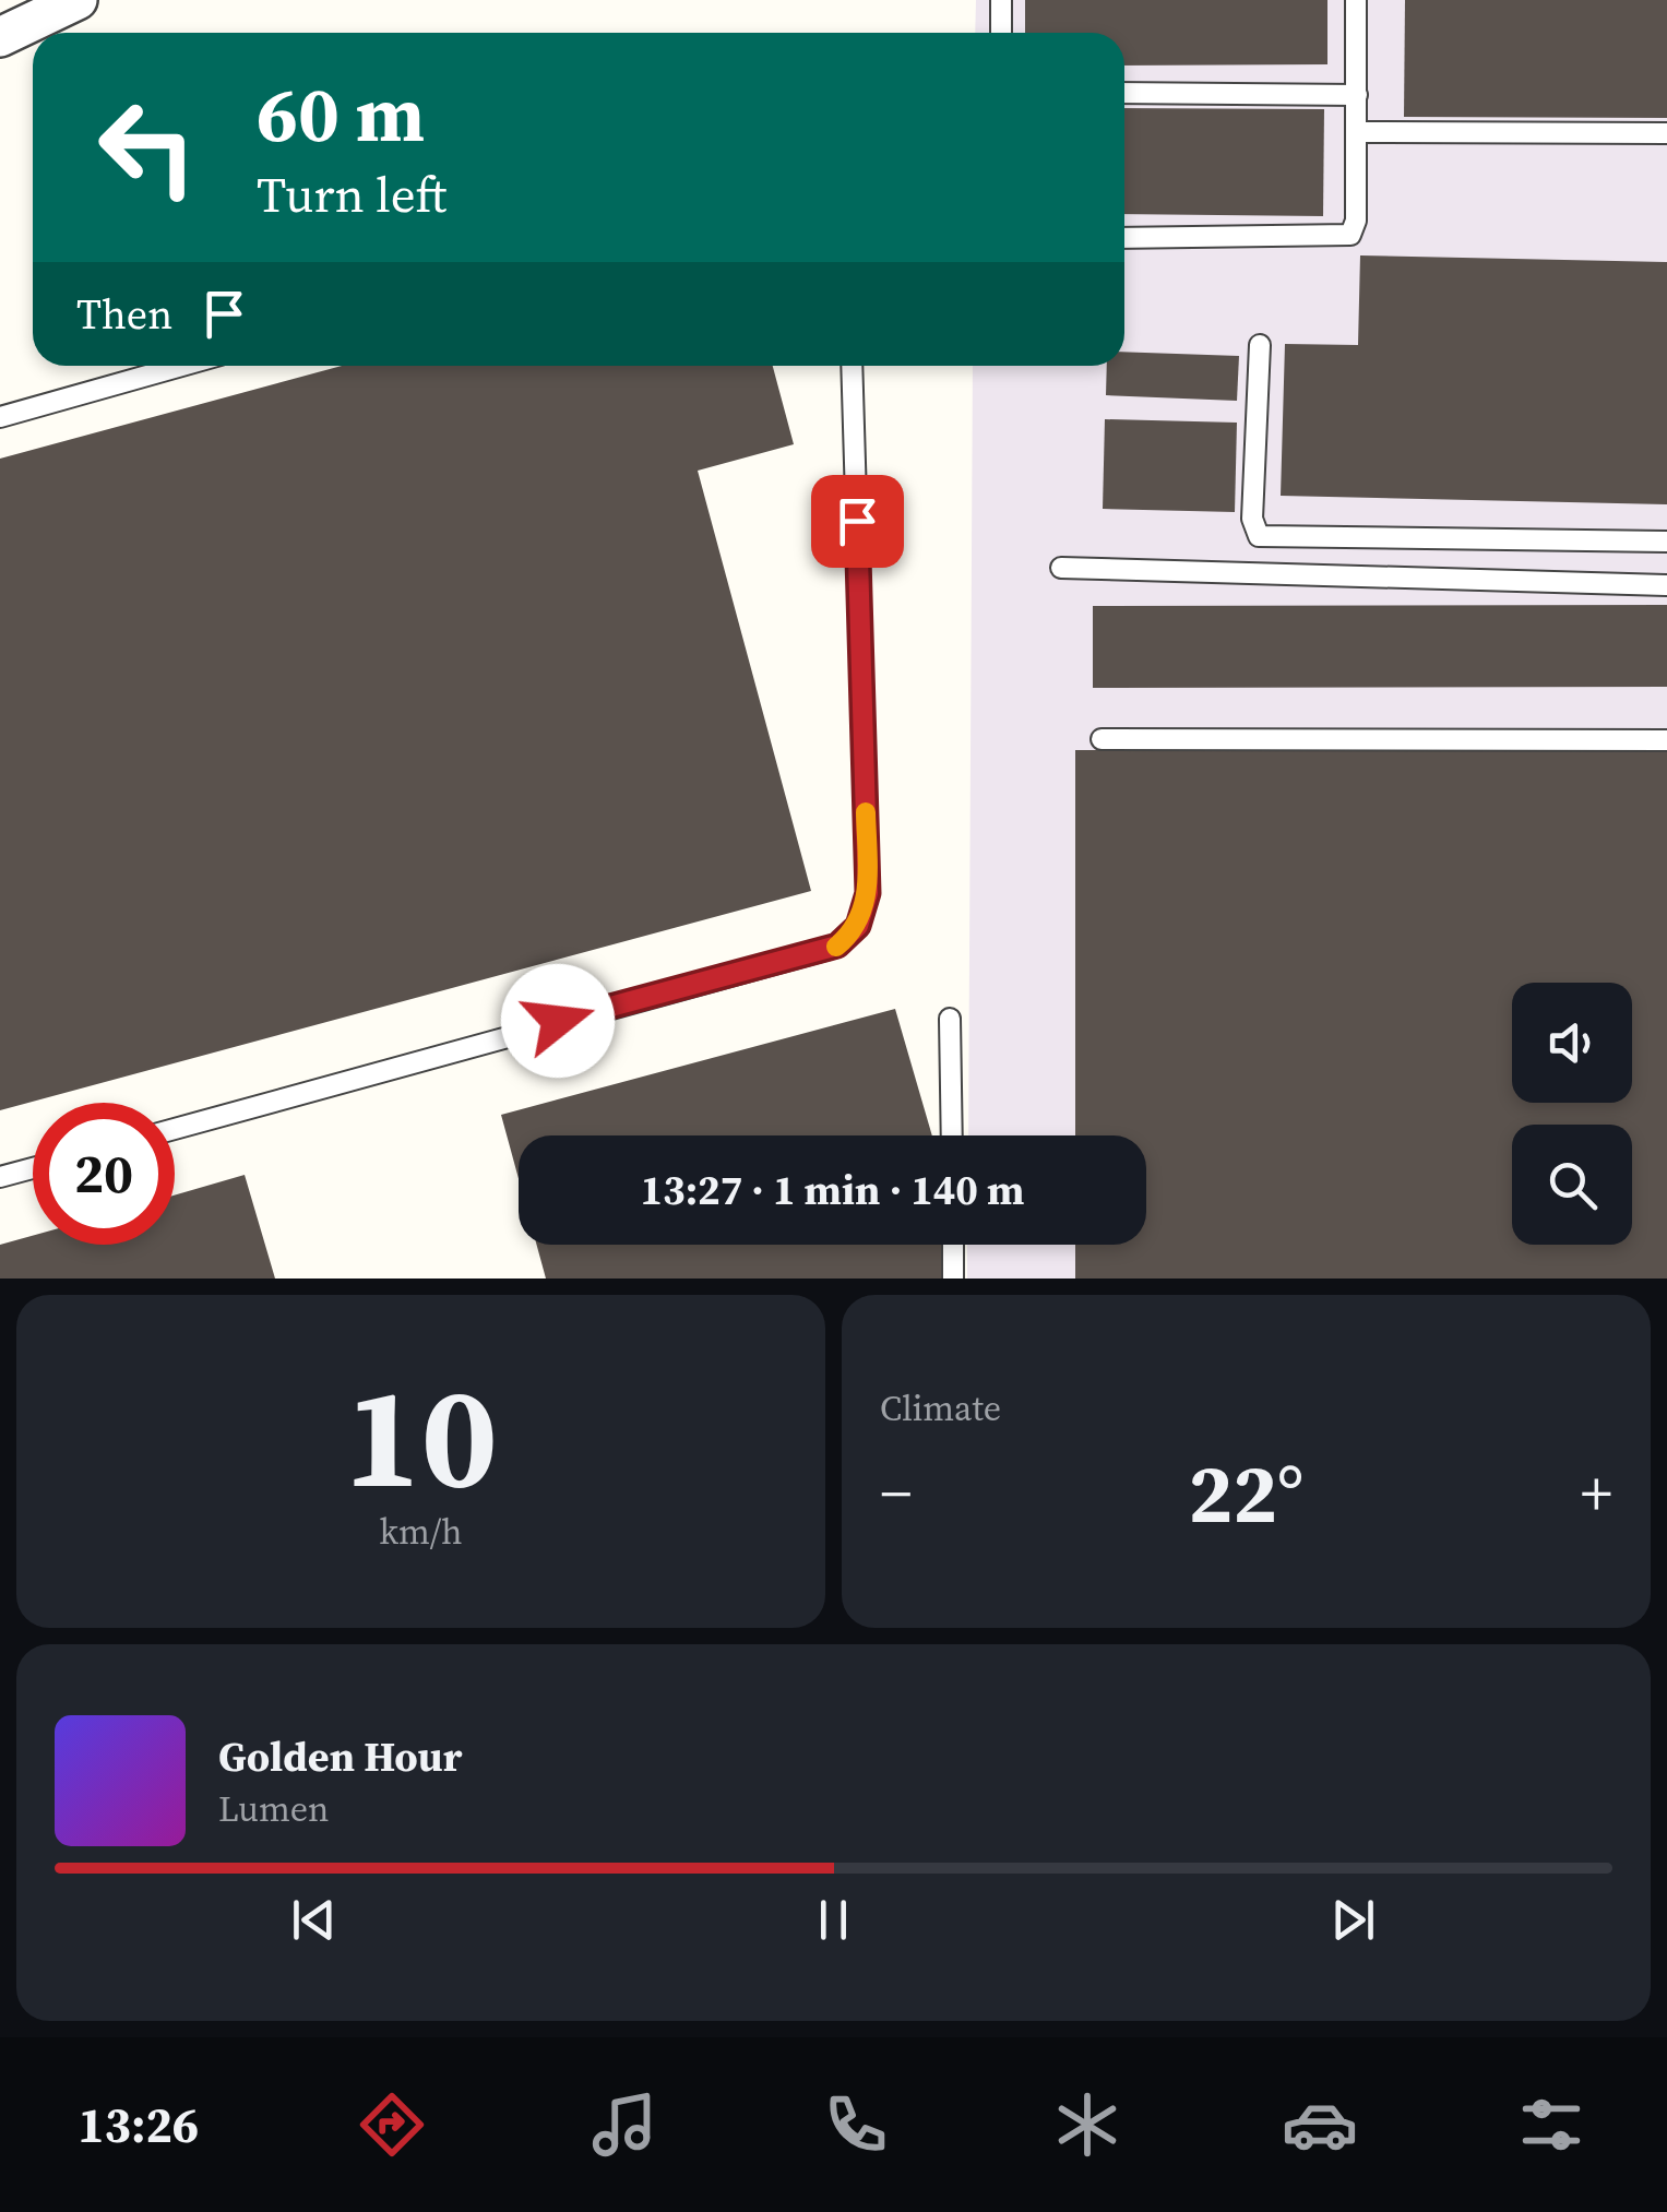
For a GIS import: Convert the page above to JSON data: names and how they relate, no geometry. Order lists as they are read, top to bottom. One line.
{"page":{"turn":["60 m","Turn left"],"then":"Then","limit":"20","trip":"13:27 · 1 min · 140 m","tile":[["10","km/h"],"Climate"],"heat":["−","22°","+"],"song":["Golden Hour","Lumen"],"tabs":"13:26"}}
